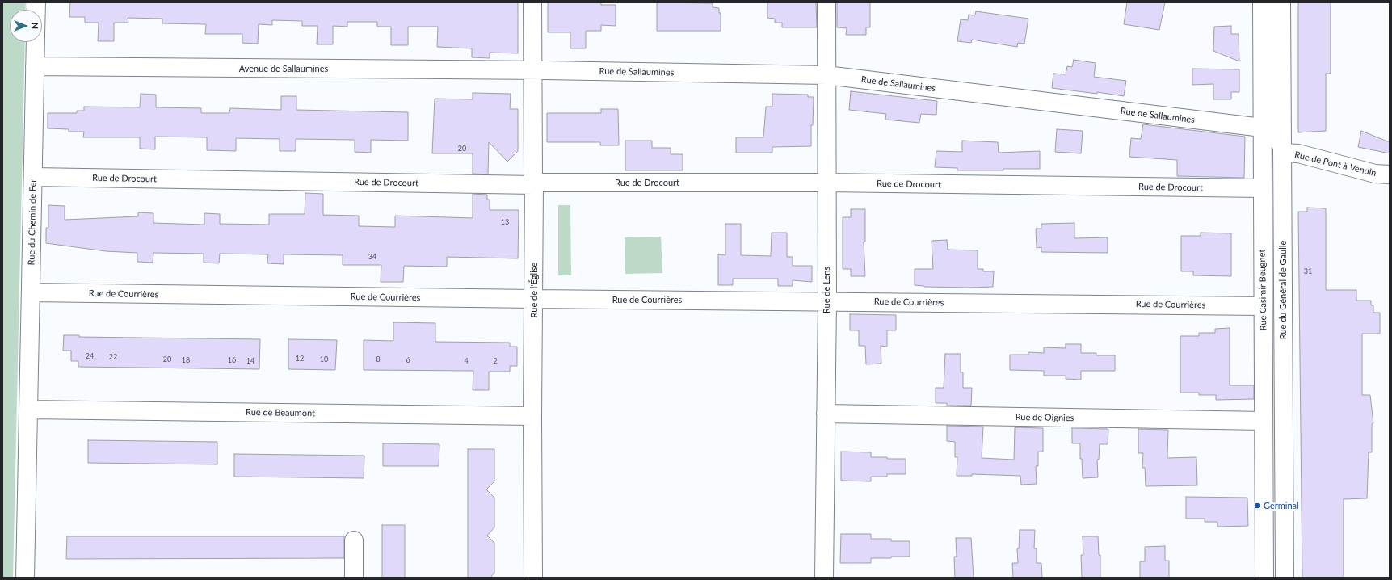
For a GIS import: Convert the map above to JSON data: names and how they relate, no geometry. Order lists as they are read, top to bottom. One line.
{"streets":{"street":["Avenue de Sallaumines","Rue de Sallaumines","Rue de Pont à Vendin","Rue de Drocourt","Rue du Chemin de Fer","Rue de l'Église","Rue de Lens","Rue Casimir Beugnet","Rue du Général de Gaulle","Rue de Courrières","Rue de Beaumont","Rue de Oignies"]},"crossings":[["Avenue de Sallaumines","Rue de Sallaumines"],["Avenue de Sallaumines","Rue du Chemin de Fer"],["Avenue de Sallaumines","Rue de l'Église"],["Rue de Sallaumines","Rue de l'Église"],["Rue de Sallaumines","Rue de Lens"],["Rue de Sallaumines","Rue Casimir Beugnet"],["Rue de Pont à Vendin","Rue du Général de Gaulle"],["Rue de Drocourt","Rue du Chemin de Fer"],["Rue de Drocourt","Rue de l'Église"],["Rue de Drocourt","Rue de Lens"],["Rue de Drocourt","Rue Casimir Beugnet"],["Rue du Chemin de Fer","Rue de Courrières"],["Rue du Chemin de Fer","Rue de Beaumont"],["Rue de l'Église","Rue de Courrières"],["Rue de l'Église","Rue de Beaumont"],["Rue de Lens","Rue de Courrières"],["Rue de Lens","Rue de Oignies"],["Rue Casimir Beugnet","Rue de Courrières"],["Rue Casimir Beugnet","Rue de Oignies"]],"places":["Germinal"],"house_numbers":["20","13","34","31","24","22","12","20","10","8","18","16","6","14","4","2"],"north":"right"}
